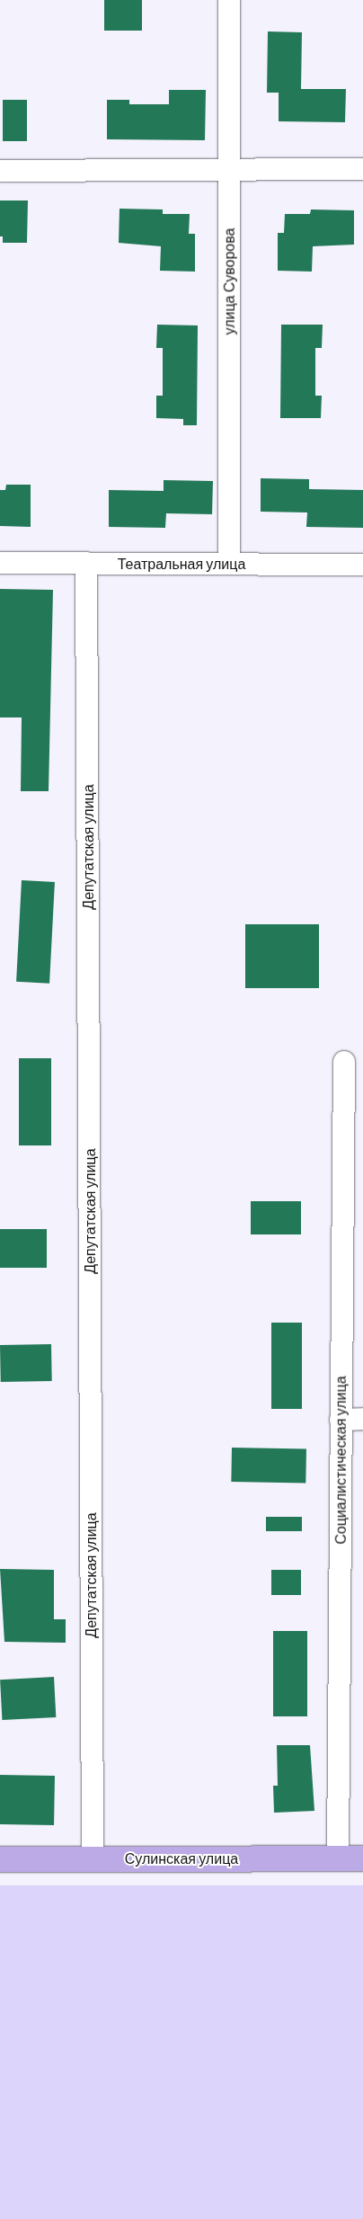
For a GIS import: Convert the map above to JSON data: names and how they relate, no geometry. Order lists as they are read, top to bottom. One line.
{"streets":{"main road":["Сулинская улица"],"street":["улица Суворова","Театральная улица","Депутатская улица","Социалистическая улица"]},"crossings":[["улица Суворова","Театральная улица"],["Театральная улица","Депутатская улица"],["Депутатская улица","Сулинская улица"],["Социалистическая улица","Сулинская улица"]]}
